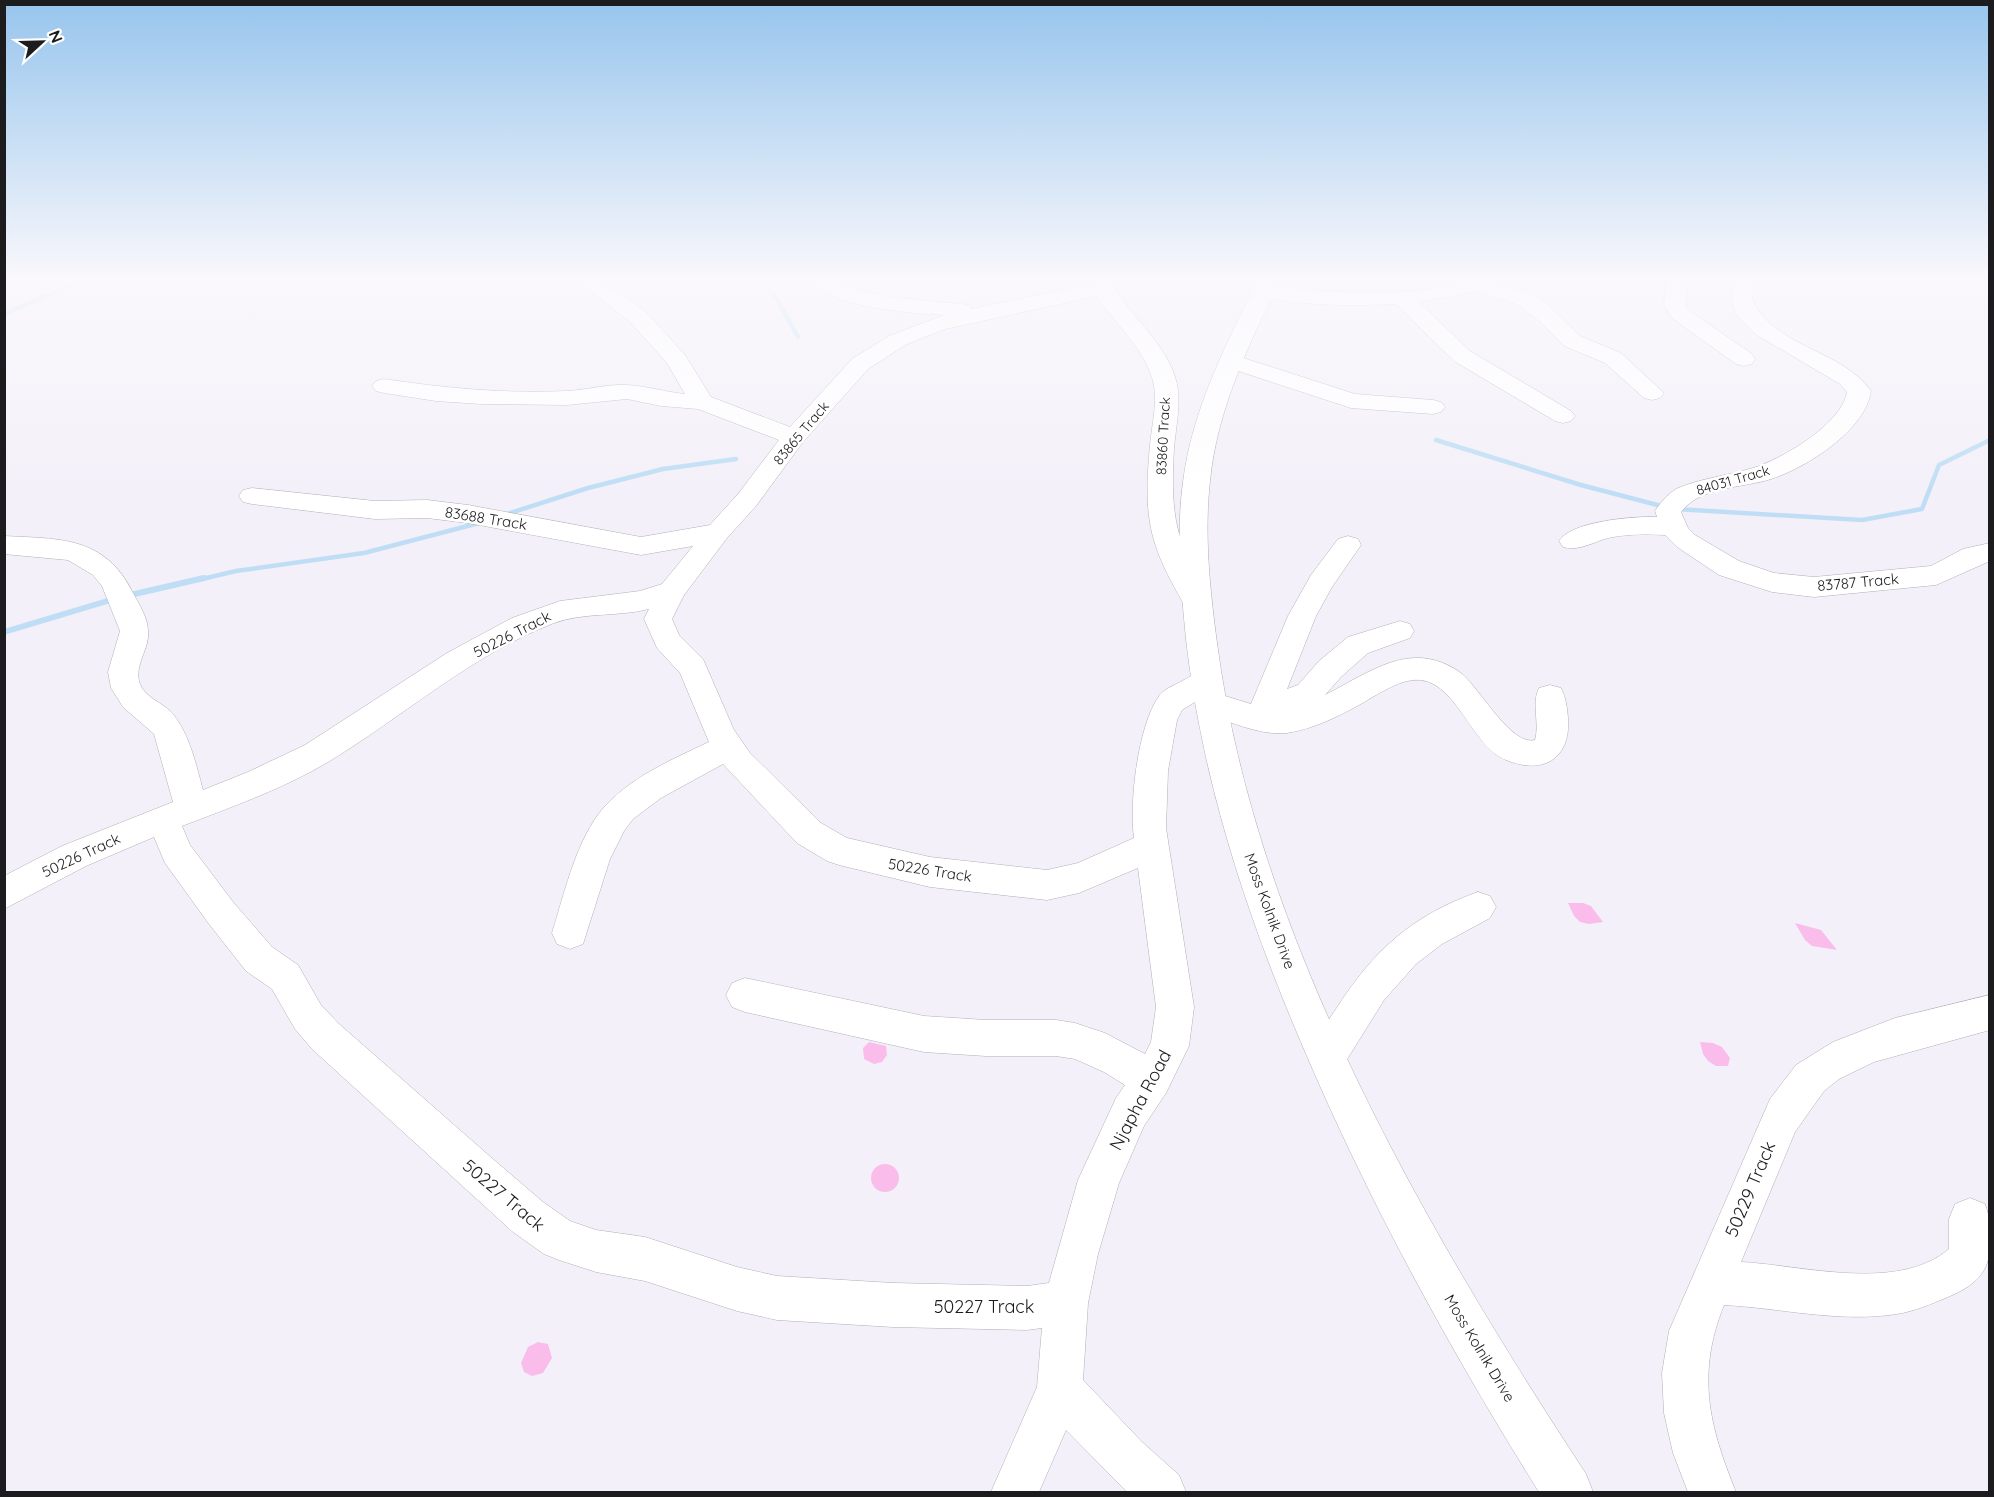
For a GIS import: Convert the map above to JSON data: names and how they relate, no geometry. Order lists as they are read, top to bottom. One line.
{"streets":{"main road":["Moss Kolnik Drive"],"street":["83865 Track","83860 Track","84031 Track","83688 Track","83787 Track","50226 Track","Njapha Road","50229 Track","50227 Track"]},"crossings":[["83865 Track","83688 Track"],["83865 Track","50226 Track"],["83860 Track","Moss Kolnik Drive"],["84031 Track","83787 Track"],["50226 Track","Njapha Road"],["50226 Track","50227 Track"],["Moss Kolnik Drive","Njapha Road"],["Njapha Road","50227 Track"]],"north":"right"}
